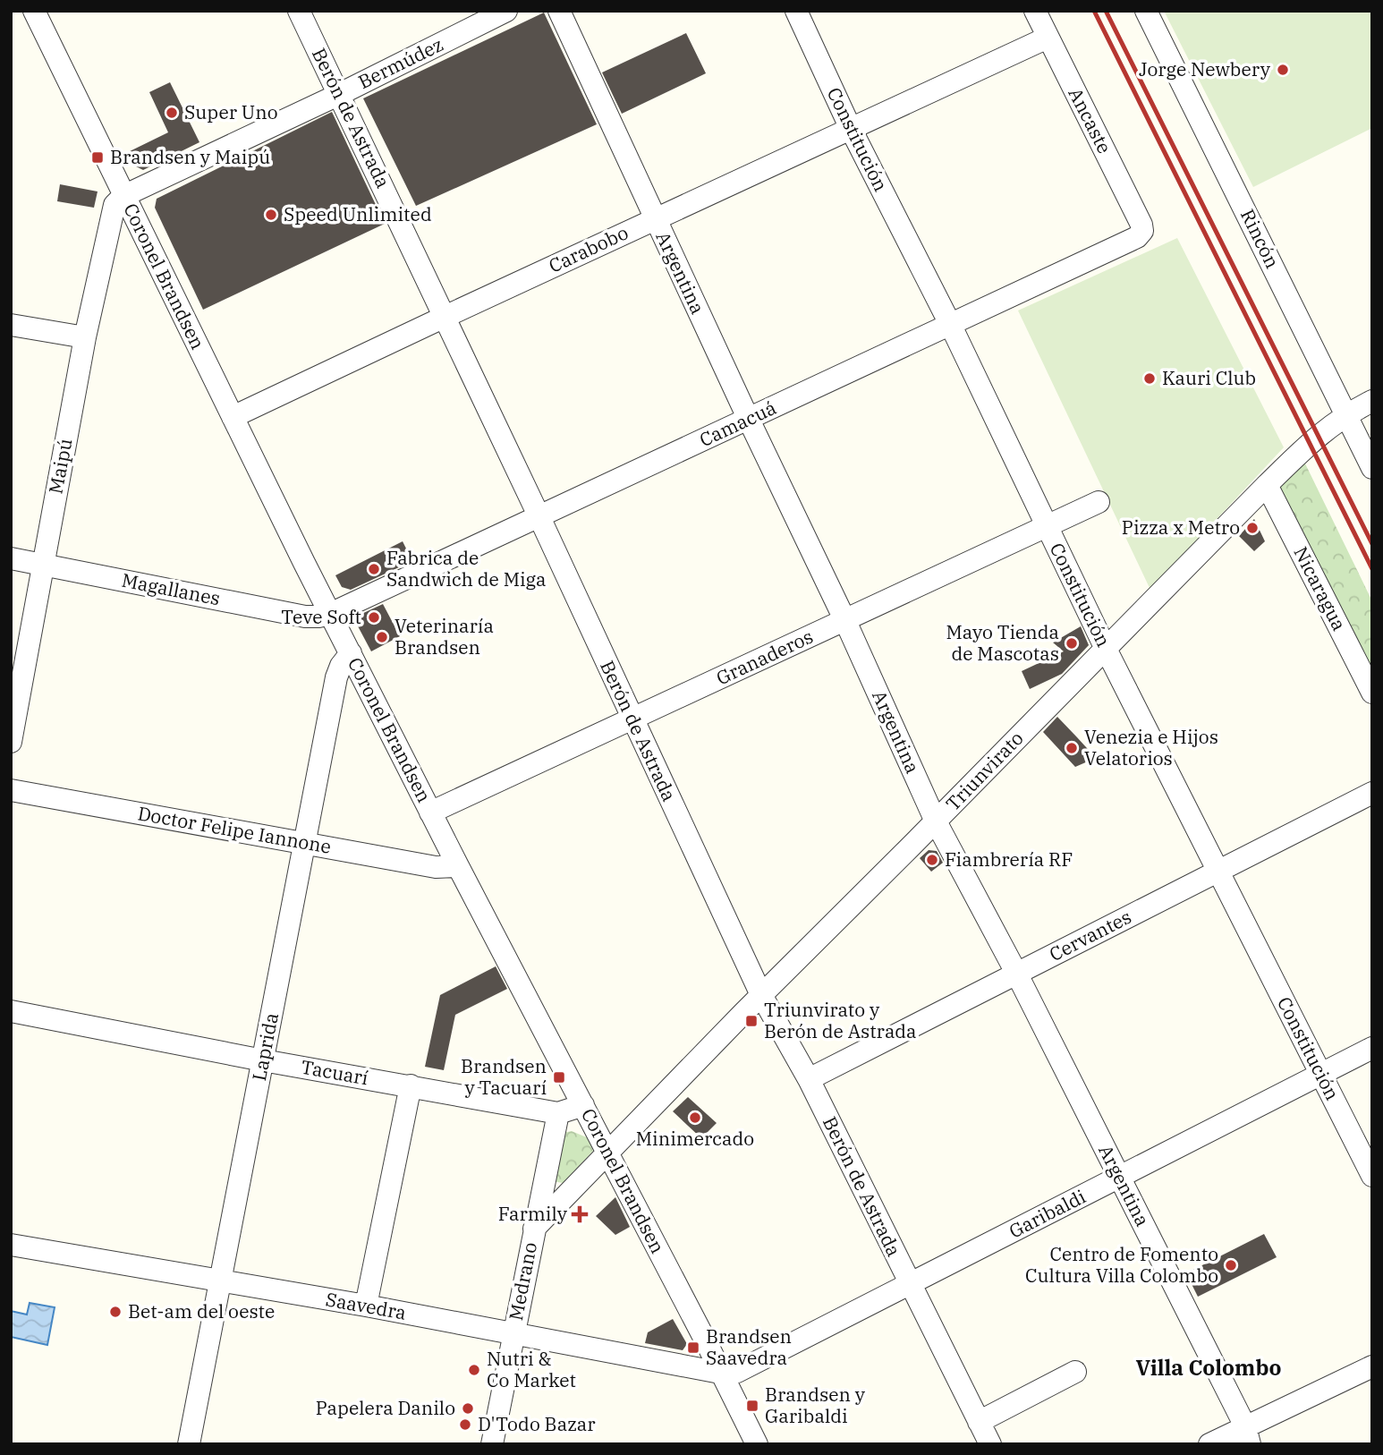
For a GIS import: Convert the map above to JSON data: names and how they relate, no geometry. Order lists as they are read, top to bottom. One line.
{"streets":{"street":["Bermúdez","Berón de Astrada","Ancaste","Constitución","Rincón","Carabobo","Argentina","Coronel Brandsen","Camacuá","Maipú","Nicaragua","Magallanes","Granaderos","Triunvirato","Doctor Felipe Iannone","Cervantes","Laprida","Tacuarí","Garibaldi","Medrano","Saavedra"]},"crossings":[["Bermúdez","Berón de Astrada"],["Bermúdez","Coronel Brandsen"],["Bermúdez","Maipú"],["Berón de Astrada","Carabobo"],["Berón de Astrada","Camacuá"],["Berón de Astrada","Granaderos"],["Berón de Astrada","Triunvirato"],["Berón de Astrada","Cervantes"],["Berón de Astrada","Garibaldi"],["Ancaste","Carabobo"],["Ancaste","Camacuá"],["Constitución","Carabobo"],["Constitución","Camacuá"],["Constitución","Granaderos"],["Constitución","Triunvirato"],["Constitución","Cervantes"],["Constitución","Garibaldi"],["Rincón","Triunvirato"],["Carabobo","Argentina"],["Carabobo","Coronel Brandsen"],["Argentina","Camacuá"],["Argentina","Granaderos"],["Argentina","Triunvirato"],["Argentina","Cervantes"],["Argentina","Garibaldi"],["Coronel Brandsen","Camacuá"],["Coronel Brandsen","Maipú"],["Coronel Brandsen","Magallanes"],["Coronel Brandsen","Granaderos"],["Coronel Brandsen","Triunvirato"],["Coronel Brandsen","Doctor Felipe Iannone"],["Coronel Brandsen","Laprida"],["Coronel Brandsen","Tacuarí"],["Coronel Brandsen","Garibaldi"],["Coronel Brandsen","Medrano"],["Coronel Brandsen","Saavedra"],["Camacuá","Magallanes"],["Maipú","Magallanes"],["Nicaragua","Triunvirato"],["Triunvirato","Medrano"],["Doctor Felipe Iannone","Laprida"],["Laprida","Tacuarí"],["Laprida","Saavedra"],["Tacuarí","Medrano"],["Garibaldi","Saavedra"],["Medrano","Saavedra"]],"districts":["Villa Colombo"],"places":{"other":["Jorge Newbery","Super Uno","Speed Unlimited","Kauri Club","Pizza x Metro","Fabrica de Sandwich de Miga","Teve Soft","Veterinaría Brandsen","Mayo Tienda de Mascotas","Venezia e Hijos Velatorios","Fiambrería RF","Minimercado","Centro de Fomento Cultura Villa Colombo","Bet-am del oeste","Nutri & Co Market","Papelera Danilo","D'Todo Bazar"],"transit":["Brandsen y Maipú","Triunvirato y Berón de Astrada","Brandsen y Tacuarí","Brandsen Saavedra","Brandsen y Garibaldi"],"health":["Farmily"]}}
